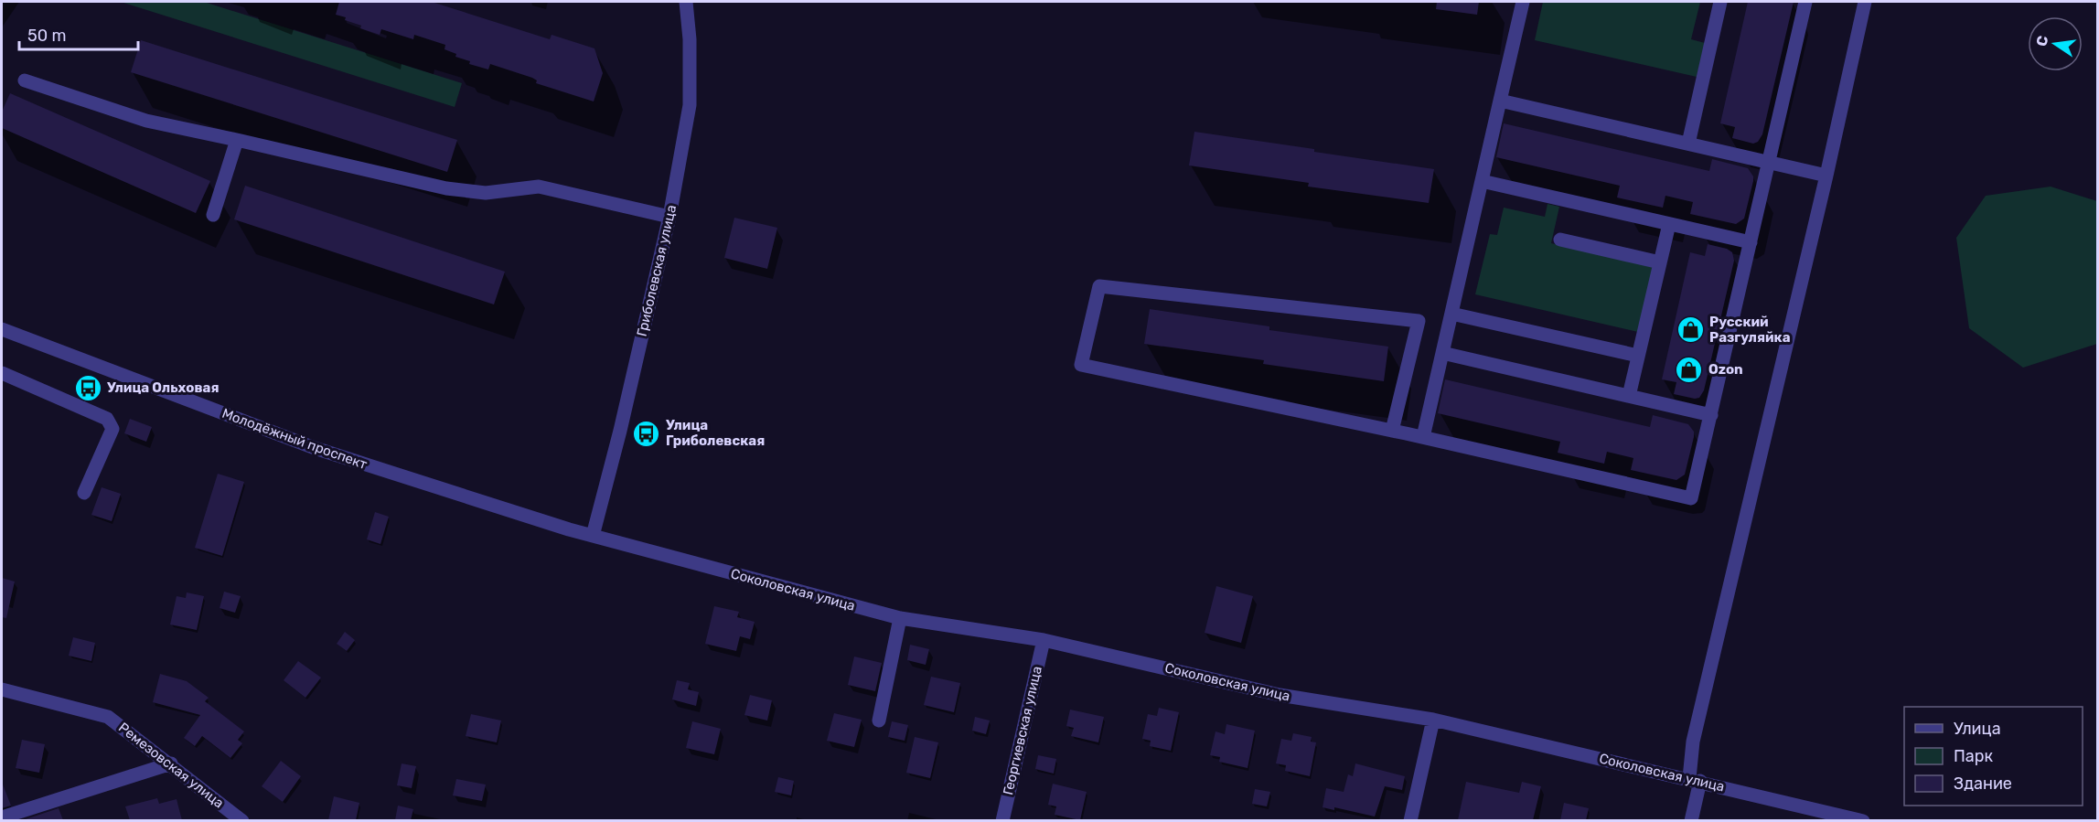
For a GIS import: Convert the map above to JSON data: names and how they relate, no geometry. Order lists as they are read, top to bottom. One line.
{"streets":{"street":["Гриболевская улица","Молодёжный проспект","Соколовская улица","Георгиевская улица","Ремезовская улица"]},"crossings":[["Гриболевская улица","Молодёжный проспект"],["Гриболевская улица","Соколовская улица"],["Молодёжный проспект","Соколовская улица"],["Соколовская улица","Георгиевская улица"]],"places":{"shop":["Русский Разгуляйка","Ozon"],"bus stop":["Улица Ольховая","Улица Гриболевская"]},"legend":["Улица","Парк","Здание"],"scale_bar":"50 m","north":"left"}
